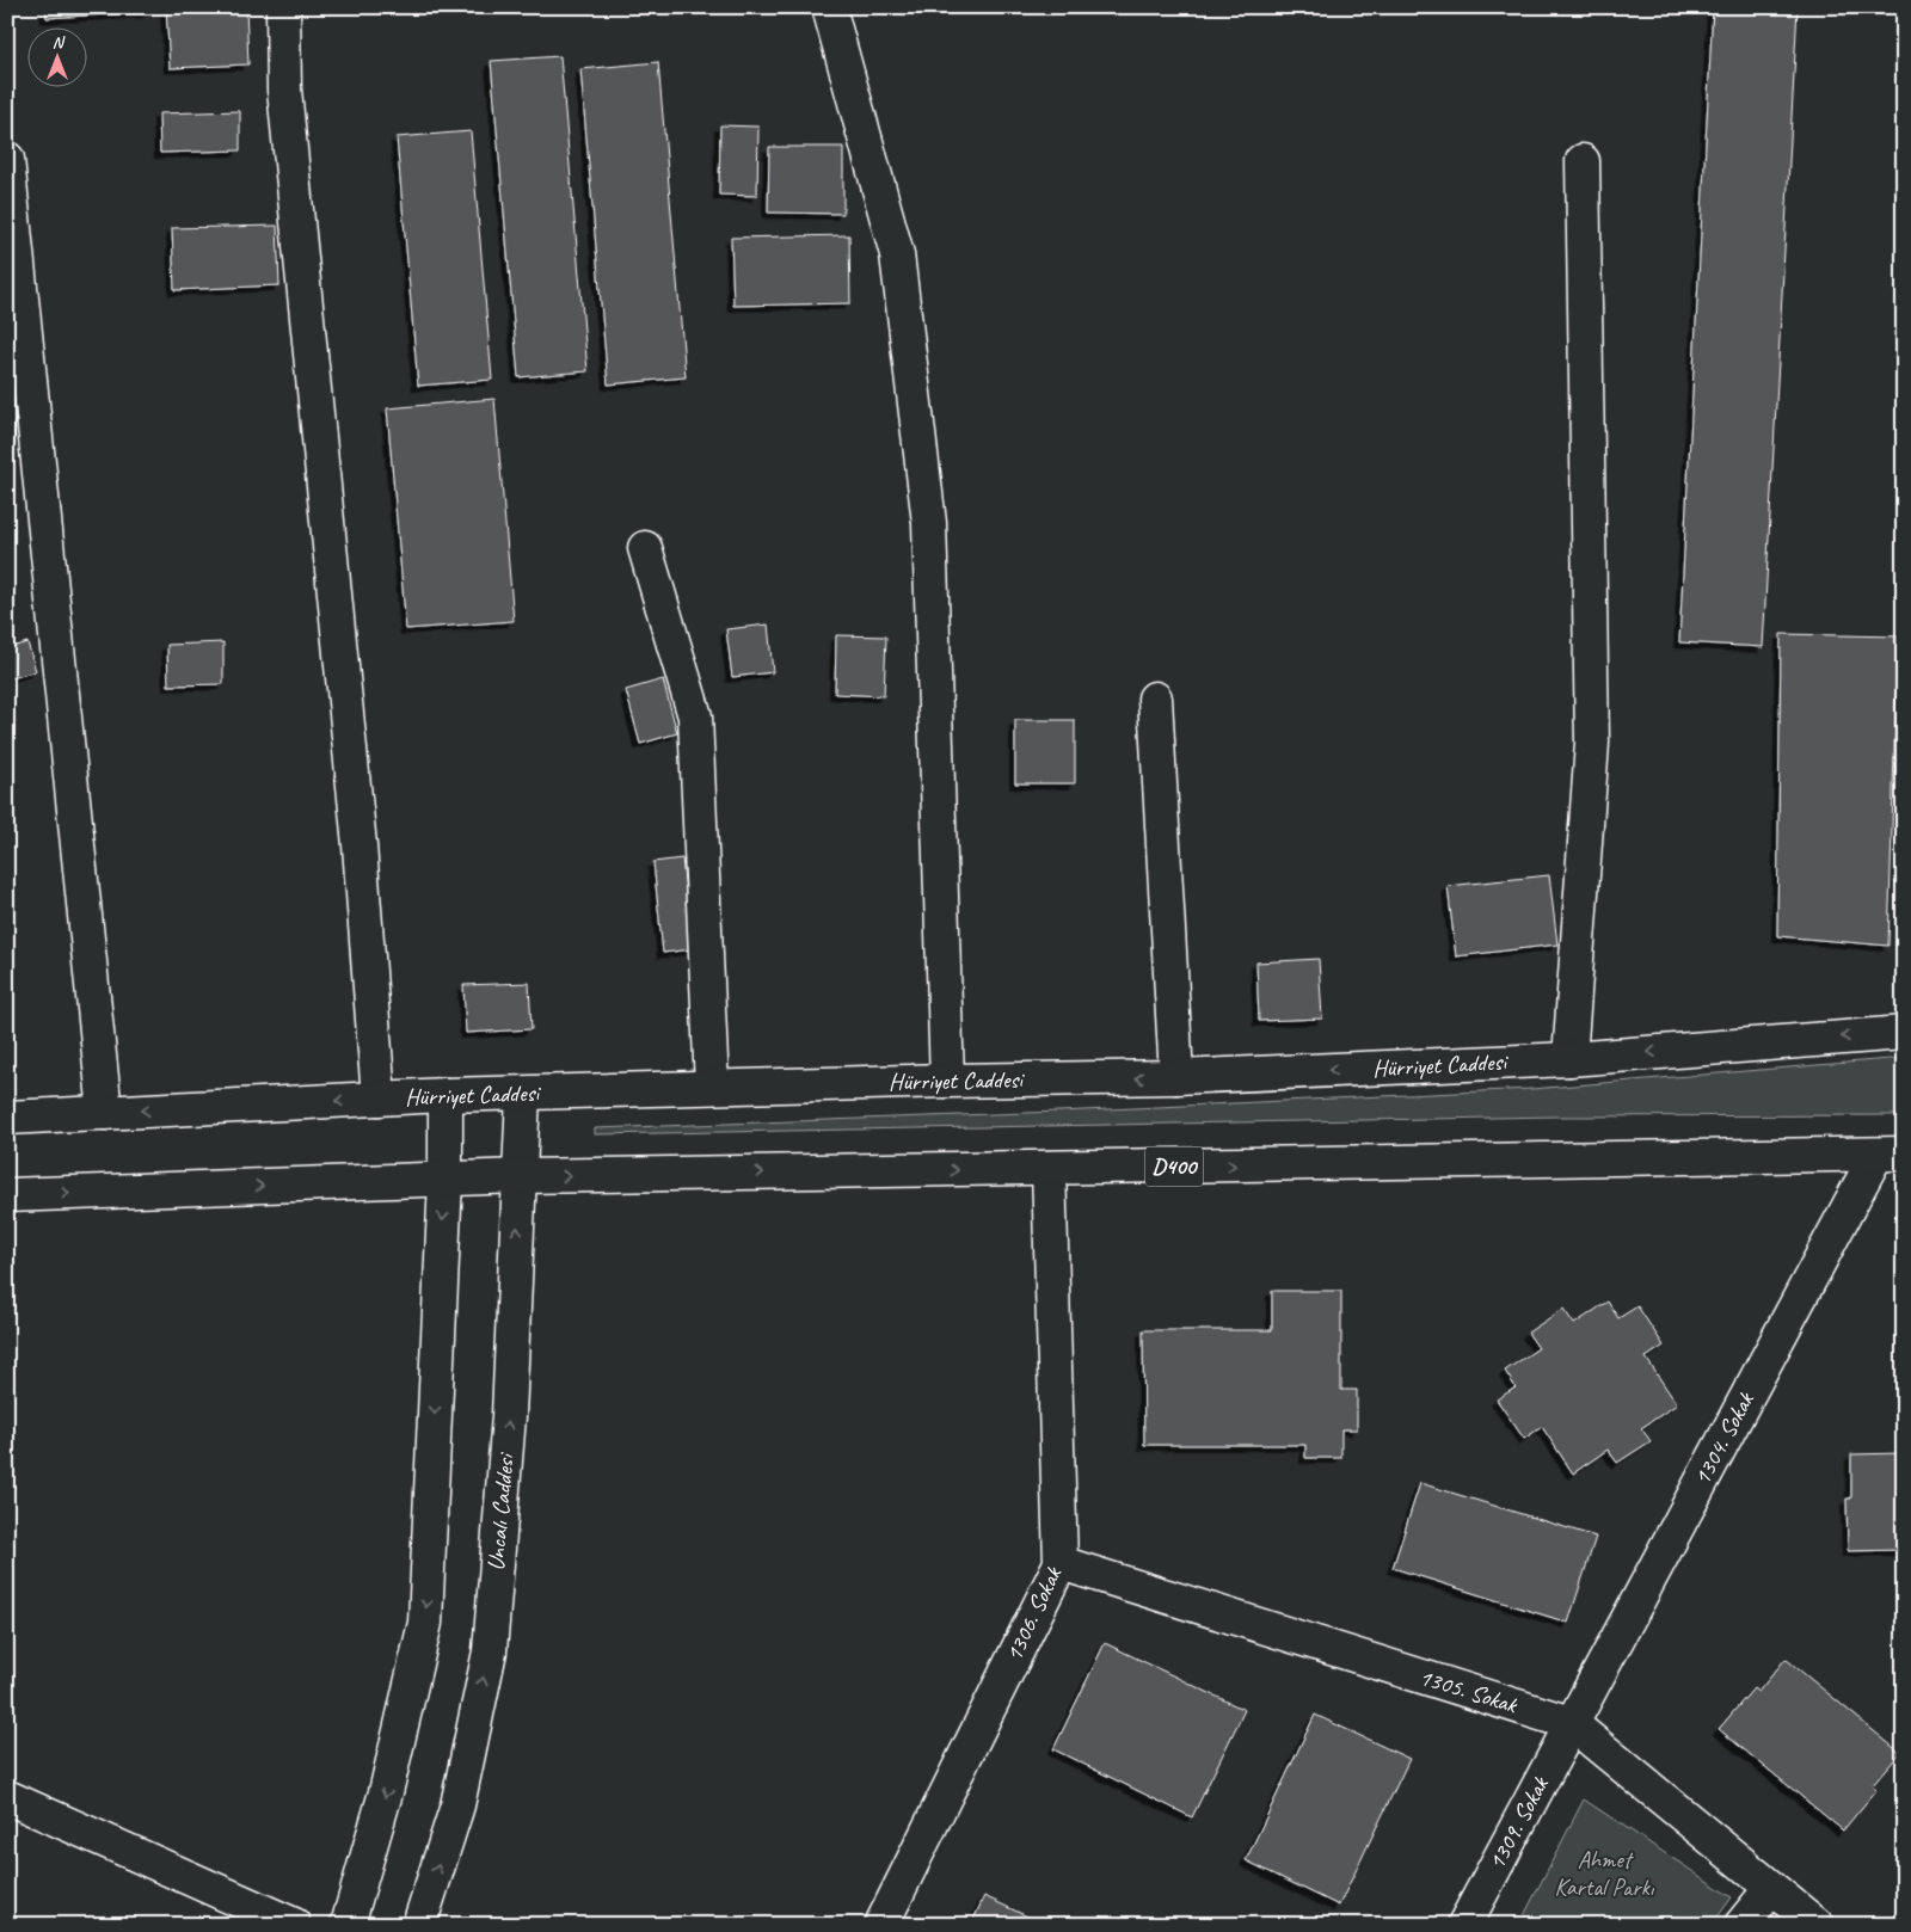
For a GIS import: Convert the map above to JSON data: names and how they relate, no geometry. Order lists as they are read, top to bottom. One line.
{"streets":{"main road":["Hürriyet Caddesi","D400","1304. Sokak","Uncalı Caddesi","1306. Sokak","1305. Sokak","1309. Sokak"]},"crossings":[["Hürriyet Caddesi","Uncalı Caddesi"],["D400","1304. Sokak"],["D400","Uncalı Caddesi"],["D400","1306. Sokak"],["1304. Sokak","1305. Sokak"],["1304. Sokak","1309. Sokak"],["1306. Sokak","1305. Sokak"],["1305. Sokak","1309. Sokak"]],"parks":["Ahmet Kartal Parkı"],"north":"top"}
